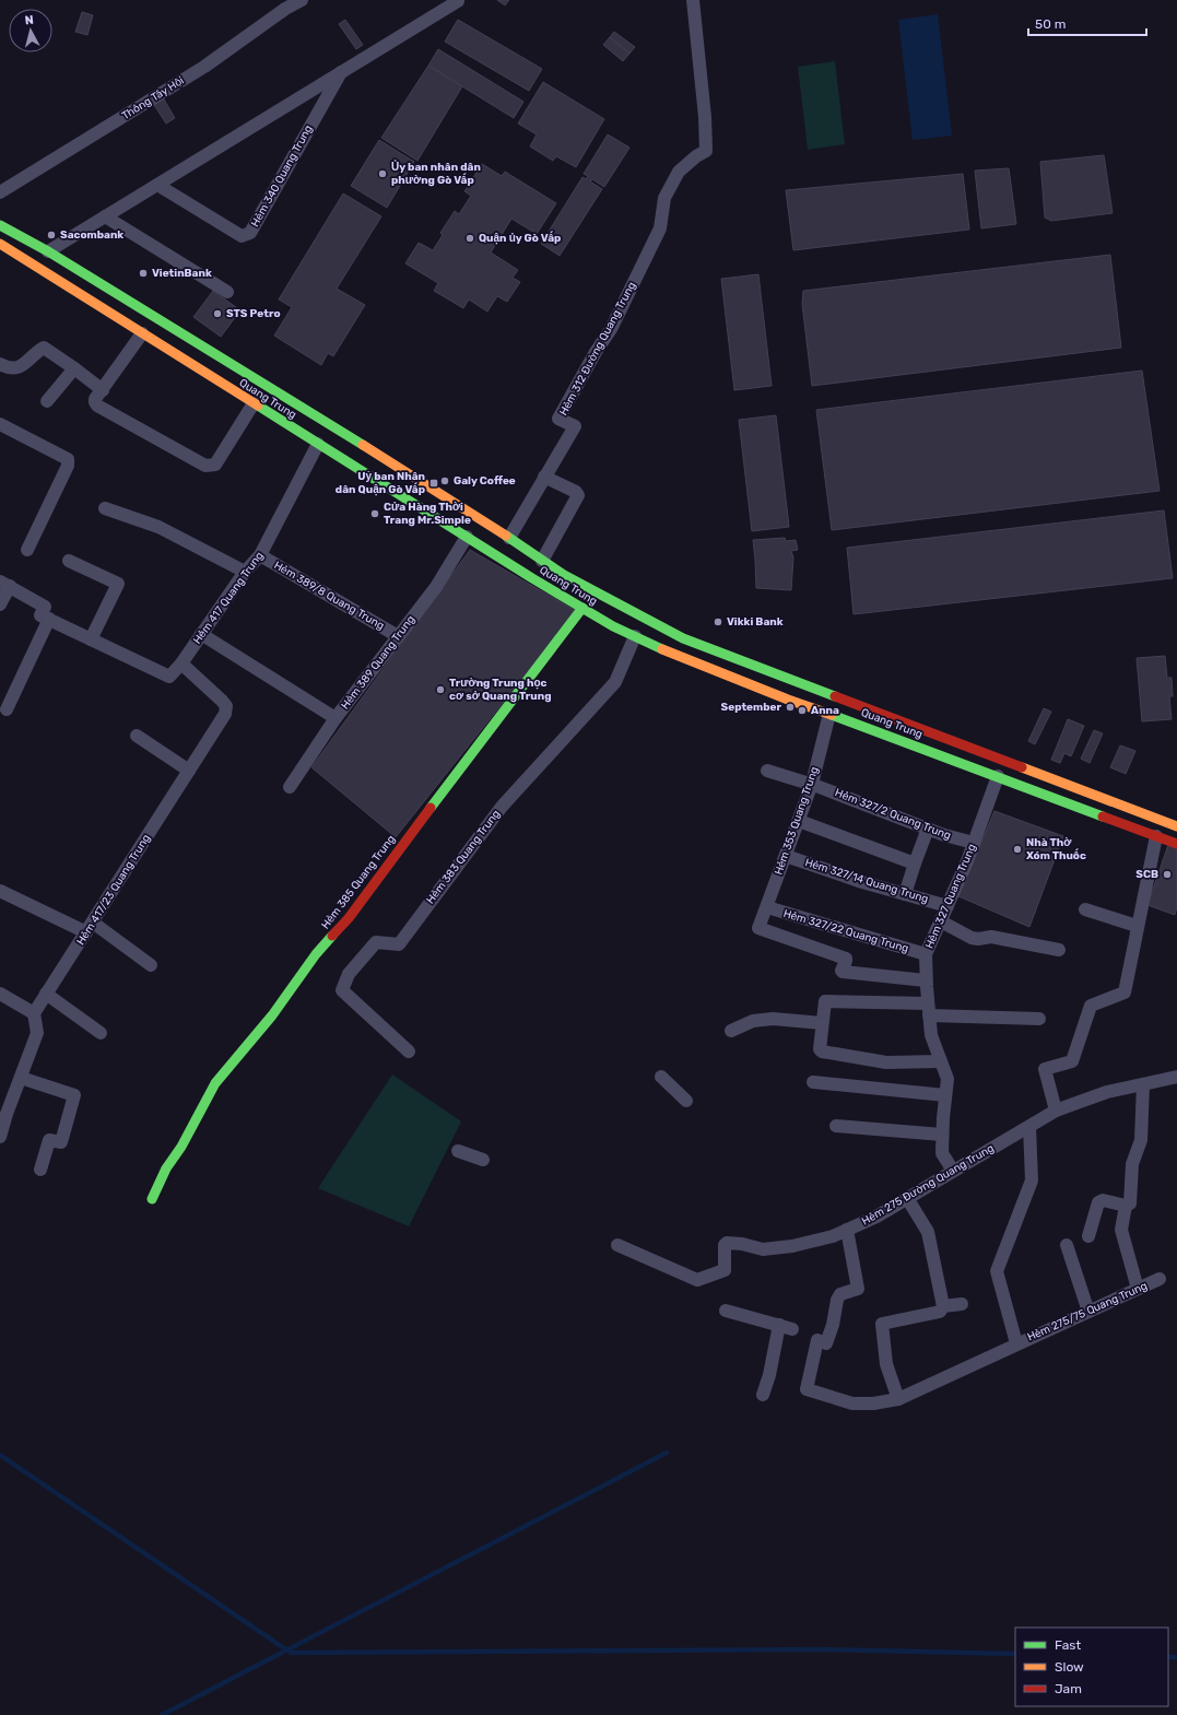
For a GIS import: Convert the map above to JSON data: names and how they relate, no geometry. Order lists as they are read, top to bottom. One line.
{"streets":{"main road":["Quang Trung","Hẻm 385 Quang Trung"],"street":["Thông Tây Hội","Hẻm 340 Quang Trung","Hẻm 312 Đường Quang Trung","Hẻm 389/8 Quang Trung","Hẻm 417 Quang Trung","Hẻm 389 Quang Trung","Hẻm 327/2 Quang Trung","Hẻm 353 Quang Trung","Hẻm 383 Quang Trung","Hẻm 327/14 Quang Trung","Hẻm 417/23 Quang Trung","Hẻm 327 Quang Trung","Hẻm 327/22 Quang Trung","Hẻm 275 Đường Quang Trung","Hẻm 275/75 Quang Trung"]},"crossings":[["Hẻm 340 Quang Trung","Quang Trung"],["Hẻm 312 Đường Quang Trung","Quang Trung"],["Quang Trung","Hẻm 417 Quang Trung"],["Quang Trung","Hẻm 389 Quang Trung"],["Quang Trung","Hẻm 353 Quang Trung"],["Quang Trung","Hẻm 383 Quang Trung"],["Quang Trung","Hẻm 385 Quang Trung"],["Quang Trung","Hẻm 327 Quang Trung"],["Hẻm 389/8 Quang Trung","Hẻm 417 Quang Trung"],["Hẻm 389/8 Quang Trung","Hẻm 389 Quang Trung"],["Hẻm 417 Quang Trung","Hẻm 417/23 Quang Trung"],["Hẻm 327/2 Quang Trung","Hẻm 353 Quang Trung"],["Hẻm 327/2 Quang Trung","Hẻm 327 Quang Trung"],["Hẻm 353 Quang Trung","Hẻm 327/14 Quang Trung"],["Hẻm 353 Quang Trung","Hẻm 327 Quang Trung"],["Hẻm 353 Quang Trung","Hẻm 327/22 Quang Trung"],["Hẻm 327/14 Quang Trung","Hẻm 327 Quang Trung"],["Hẻm 327 Quang Trung","Hẻm 327/22 Quang Trung"],["Hẻm 327 Quang Trung","Hẻm 275 Đường Quang Trung"],["Hẻm 275 Đường Quang Trung","Hẻm 275/75 Quang Trung"]],"places":{"other":["Ủy ban nhân dân phường Gò Vấp","Sacombank","Quận ủy Gò Vấp","VietinBank","STS Petro","Galy Coffee","Cửa Hàng Thời Trang Mr.Simple","Vikki Bank","Trường Trung học cơ sở Quang Trung","September","Anna","Nhà Thờ Xóm Thuốc","SCB"],"transit":["Uỷ ban Nhân dân Quận Gò Vấp"]},"legend":["Fast","Slow","Jam"],"scale_bar":"50 m","north":"top"}
